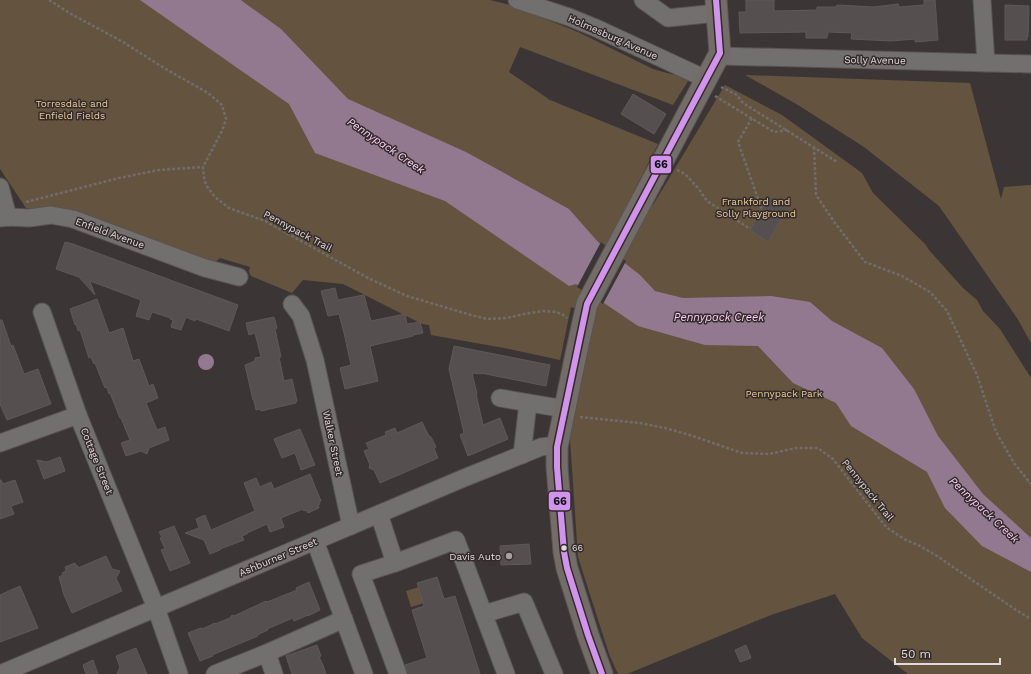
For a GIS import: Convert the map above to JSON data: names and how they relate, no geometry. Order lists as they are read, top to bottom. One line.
{"streets":{"street":["Holmesburg Avenue","Solly Avenue","Enfield Avenue","Walker Street","Cottage Street","Ashburner Street"],"path":["Pennypack Trail"]},"crossings":[["Walker Street","Ashburner Street"],["Cottage Street","Ashburner Street"]],"water":["Pennypack Creek"],"parks":["Torresdale and Enfield Fields","Frankford and Solly Playground","Pennypack Park"],"places":["66","Davis Auto"],"lines":["transit line 66"],"scale_bar":"50 m"}
